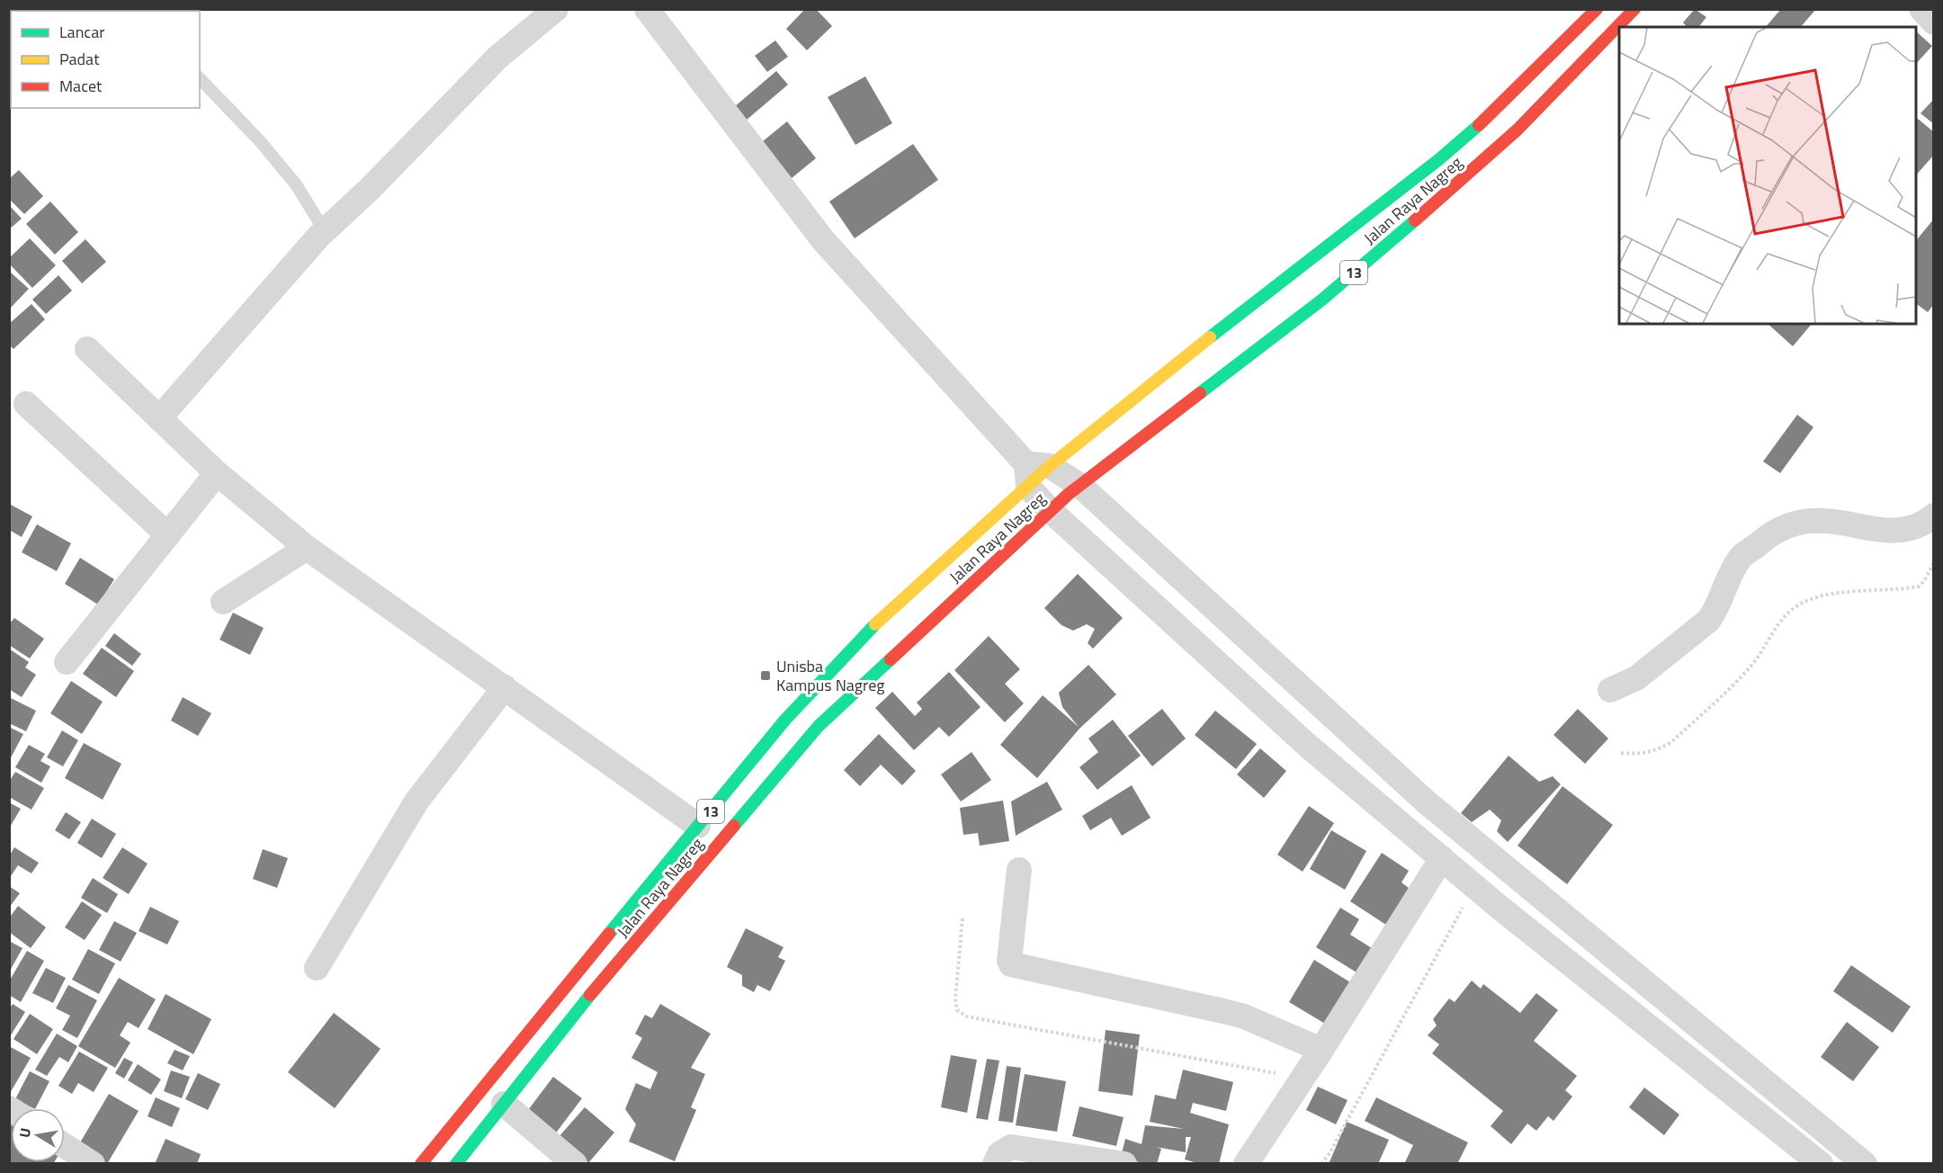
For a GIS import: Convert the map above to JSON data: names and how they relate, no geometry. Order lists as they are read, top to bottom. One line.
{"streets":{"highway":["Jalan Raya Nagreg","13"]},"places":{"transit":["Unisba Kampus Nagreg"]},"legend":["Lancar","Padat","Macet"],"north":"left"}
